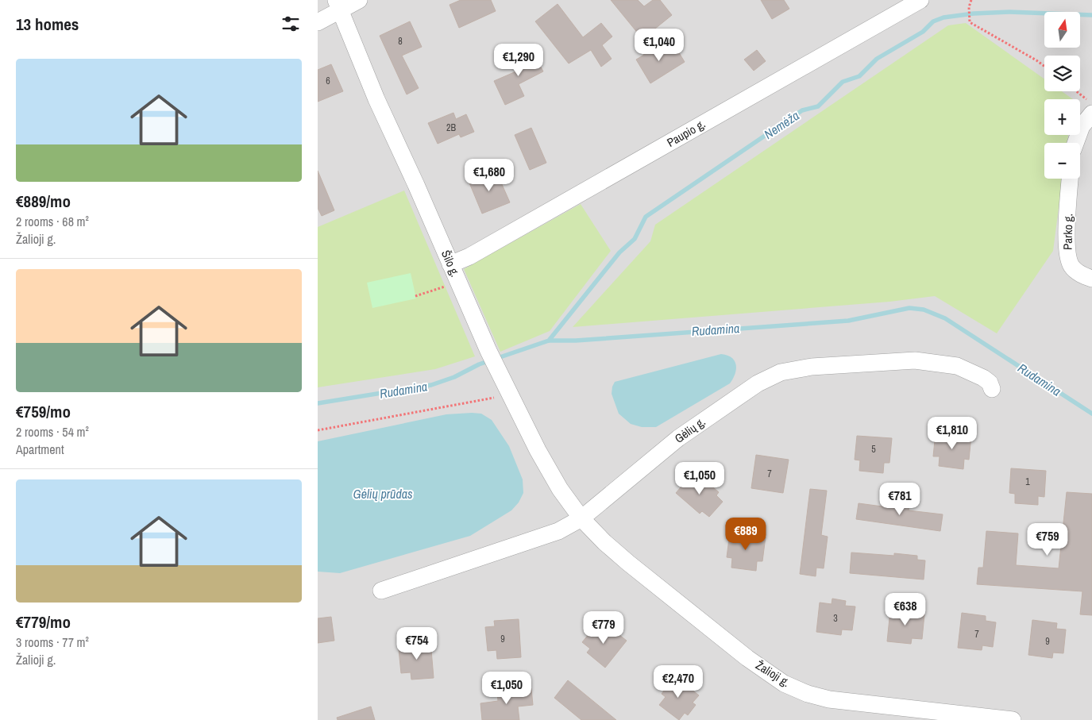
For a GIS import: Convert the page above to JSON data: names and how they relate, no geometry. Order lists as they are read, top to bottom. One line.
{"streets":{"street":["Paupio g.","Parko g.","Šilo g.","Gėlių g.","Žalioji g."]},"crossings":[["Paupio g.","Šilo g."],["Šilo g.","Gėlių g."],["Šilo g.","Žalioji g."],["Gėlių g.","Žalioji g."]],"water":["Nemėža","Rudamina","Gėlių prūdas"],"house_numbers":["8","6","2B","5","7","1","3","7","9","9"],"north":"top","page":{"heading":"13 homes","map_buttons":["+","−"],"price":["€1,040","€1,290","€1,680","€1,810","€1,050","€781","€889","€759","€638","€779","€754","€2,470","€1,050"],"list":[{"name":"€889/mo","note":"2 rooms · 68 m² · Žalioji g."},{"name":"€759/mo","note":"2 rooms · 54 m² · Apartment"},{"name":"€779/mo","note":"3 rooms · 77 m² · Žalioji g."}]}}
